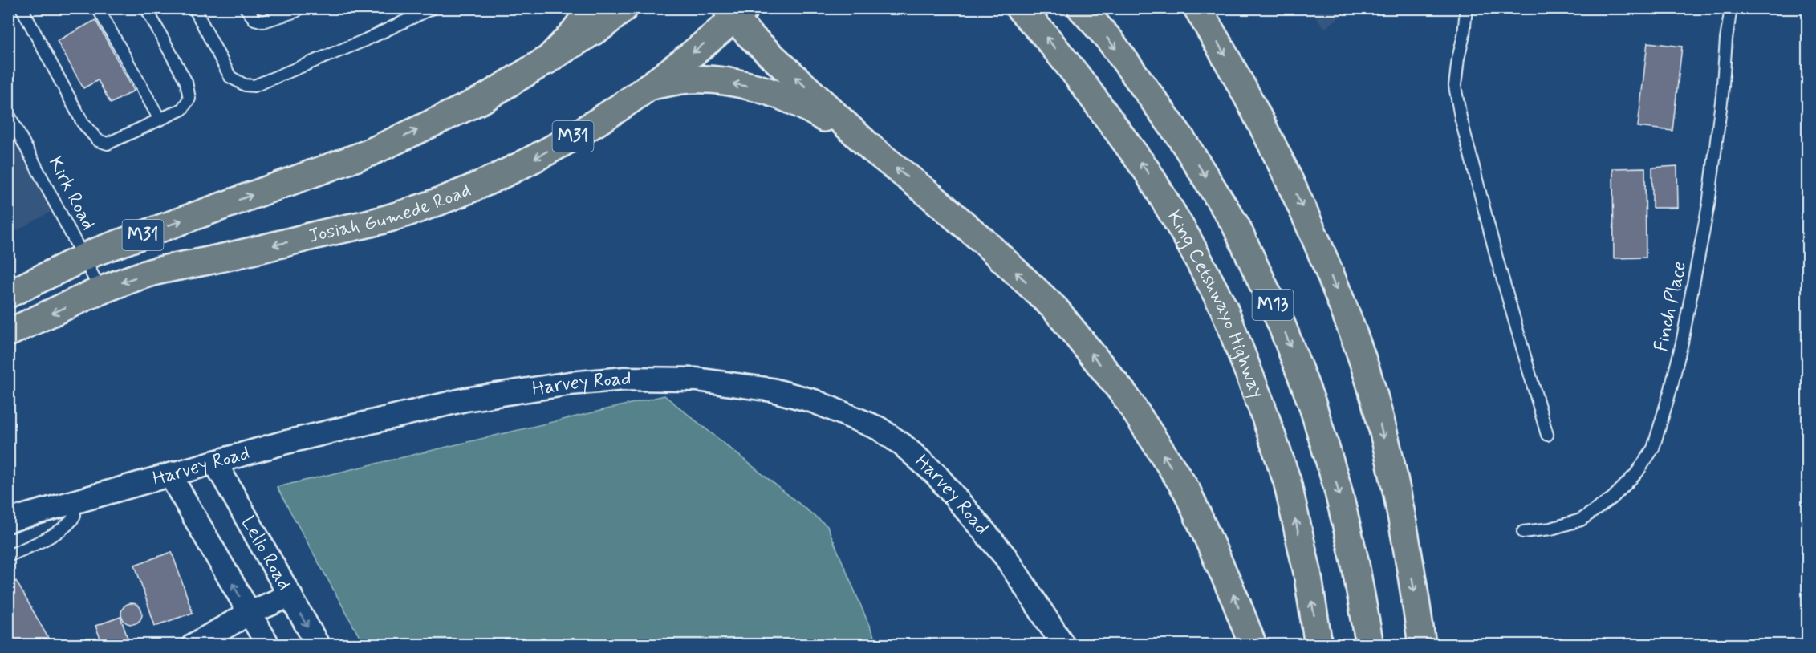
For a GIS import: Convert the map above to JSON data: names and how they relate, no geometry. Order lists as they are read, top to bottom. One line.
{"streets":{"main road":["M31","Josiah Gumede Road","King Cetshwayo Highway","M13"],"street":["Harvey Road","Lello Road"],"lane":["Kirk Road","Finch Place"]},"crossings":[["M31","Kirk Road"],["Kirk Road","Josiah Gumede Road"],["Harvey Road","Lello Road"]]}
